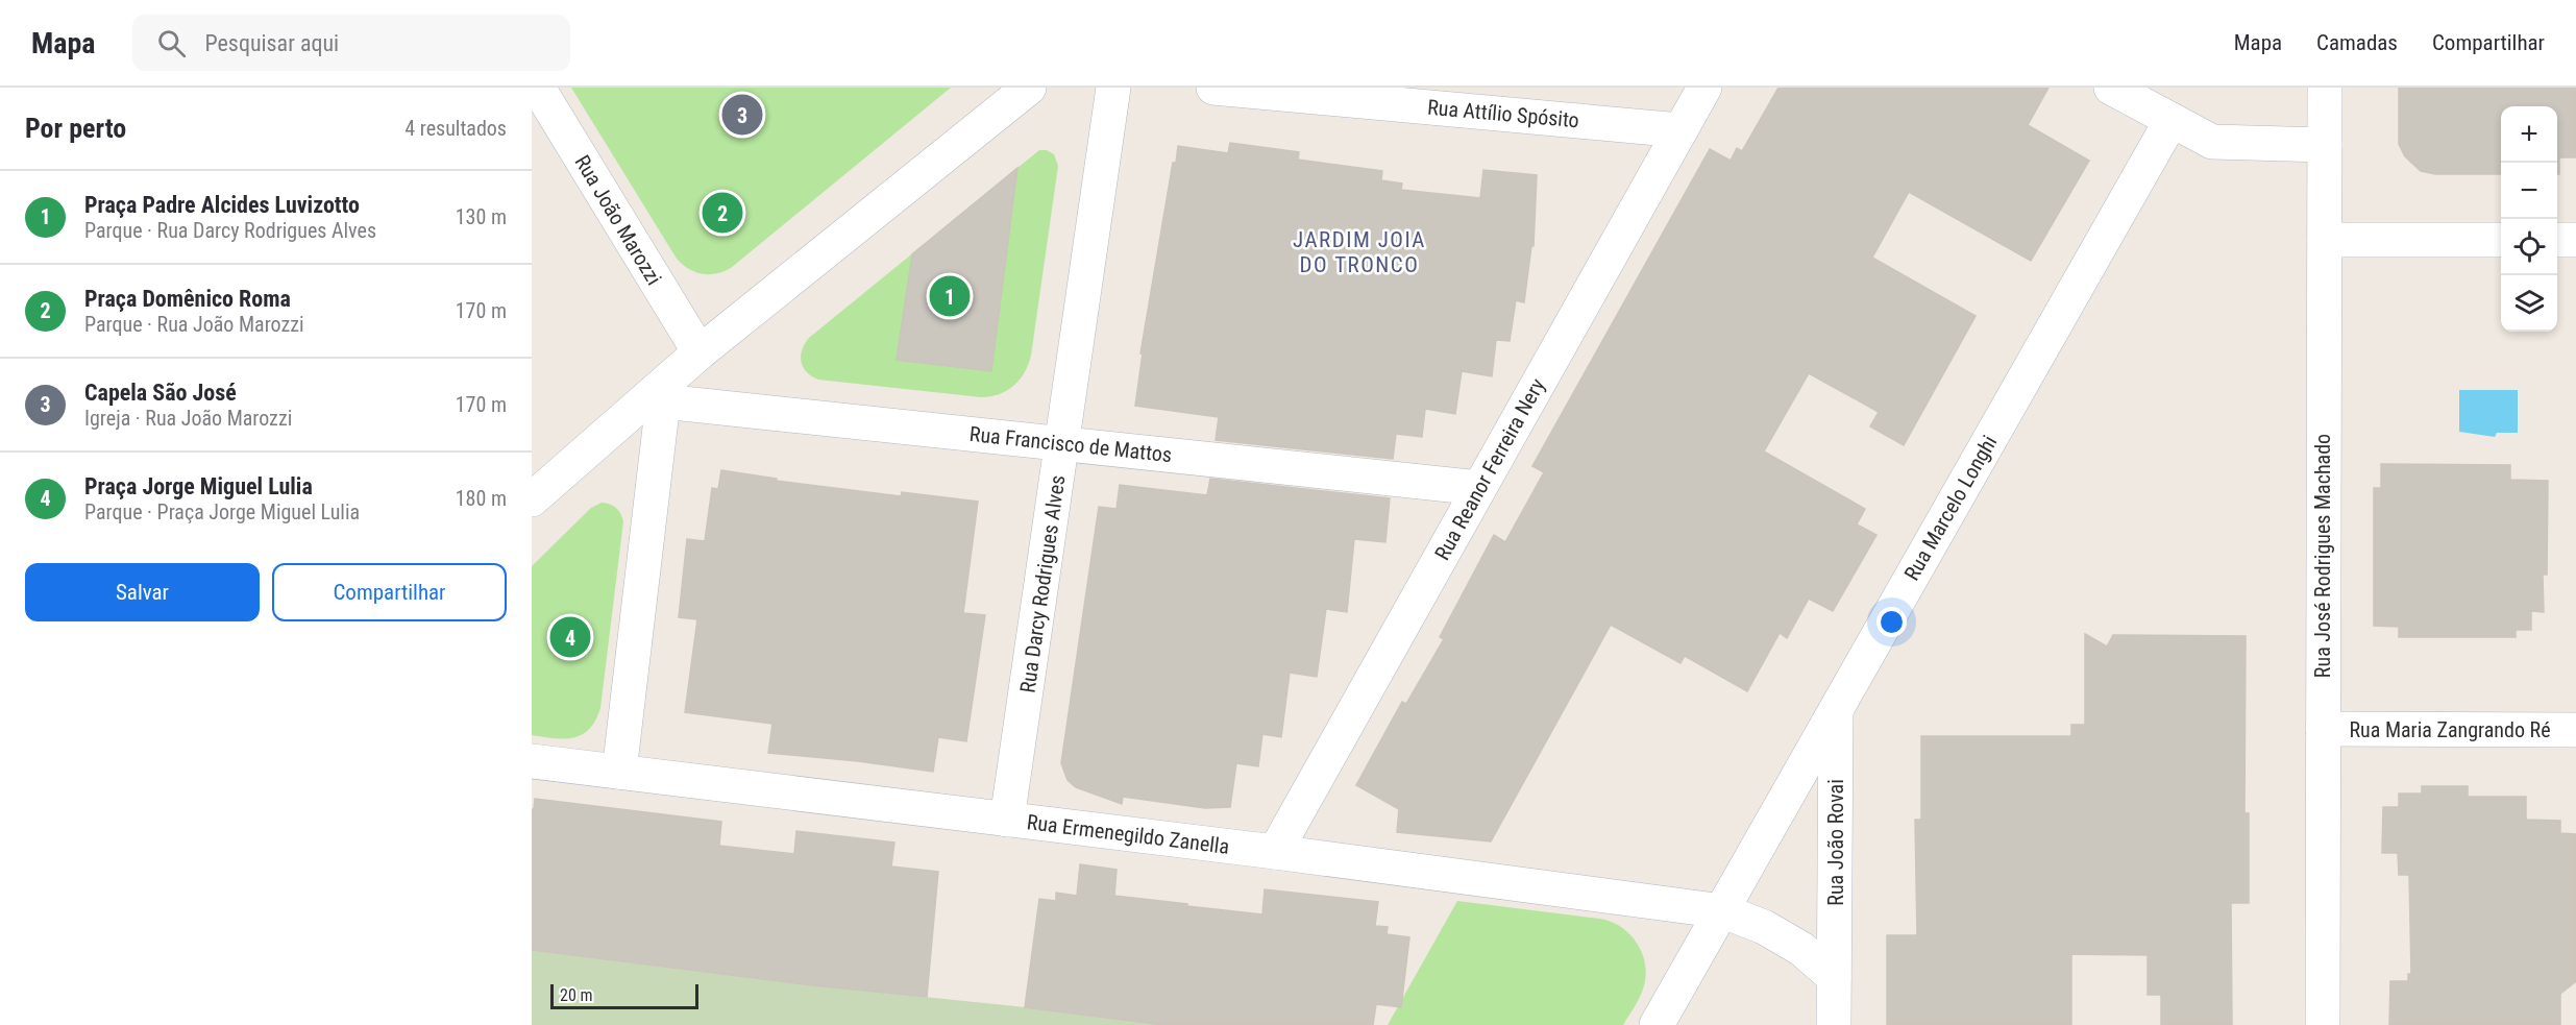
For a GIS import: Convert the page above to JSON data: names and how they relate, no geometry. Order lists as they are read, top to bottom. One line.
{"streets":{"street":["Rua Attílio Spósito","Rua João Marozzi","Rua Francisco de Mattos","Rua Reanor Ferreira Nery","Rua Marcelo Longhi","Rua José Rodrigues Machado","Rua Darcy Rodrigues Alves","Rua Maria Zangrando Ré","Rua Ermenegildo Zanella","Rua João Rovai"]},"crossings":[["Rua Attílio Spósito","Rua Reanor Ferreira Nery"],["Rua Francisco de Mattos","Rua Reanor Ferreira Nery"],["Rua Francisco de Mattos","Rua Darcy Rodrigues Alves"],["Rua Reanor Ferreira Nery","Rua Ermenegildo Zanella"],["Rua Marcelo Longhi","Rua Ermenegildo Zanella"],["Rua Marcelo Longhi","Rua João Rovai"],["Rua José Rodrigues Machado","Rua Maria Zangrando Ré"],["Rua Darcy Rodrigues Alves","Rua Ermenegildo Zanella"]],"districts":["JARDIM JOIA DO TRONCO"],"scale_bar":"20 m","page":{"header":"Mapa","search":"Pesquisar aqui","nav":["Mapa","Camadas","Compartilhar"],"heading":["Por perto","4 resultados"],"pins":["3","2","1","4"],"map_buttons":["+","−"],"list":[{"mark":"1","name":"Praça Padre Alcides Luvizotto","note":"Parque · Rua Darcy Rodrigues Alves","value":"130 m"},{"mark":"2","name":"Praça Domênico Roma","note":"Parque · Rua João Marozzi","value":"170 m"},{"mark":"3","name":"Capela São José","note":"Igreja · Rua João Marozzi","value":"170 m"},{"mark":"4","name":"Praça Jorge Miguel Lulia","note":"Parque · Praça Jorge Miguel Lulia","value":"180 m"}],"buttons":["Salvar","Compartilhar"],"scale":"20 m"}}
